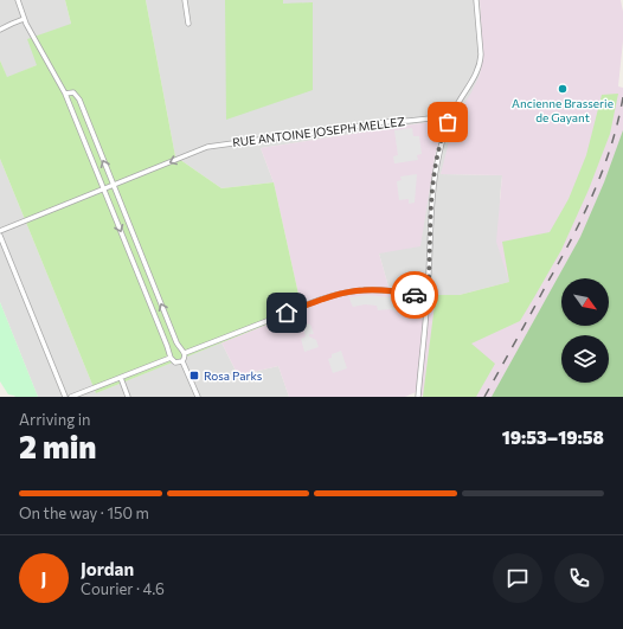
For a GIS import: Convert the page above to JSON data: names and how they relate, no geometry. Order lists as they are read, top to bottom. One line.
{"streets":{"street":["RUE ANTOINE JOSEPH MELLEZ"]},"one_way":["RUE ANTOINE JOSEPH MELLEZ"],"places":{"other":["Ancienne Brasserie de Gayant"],"transit":["Rosa Parks"]},"north":"bottom right","page":{"heading":["2 min","Arriving in","19:53–19:58"],"panel":["Jordan","Courier · 4.6"],"bar":"On the way · 150 m","round":"J"}}
